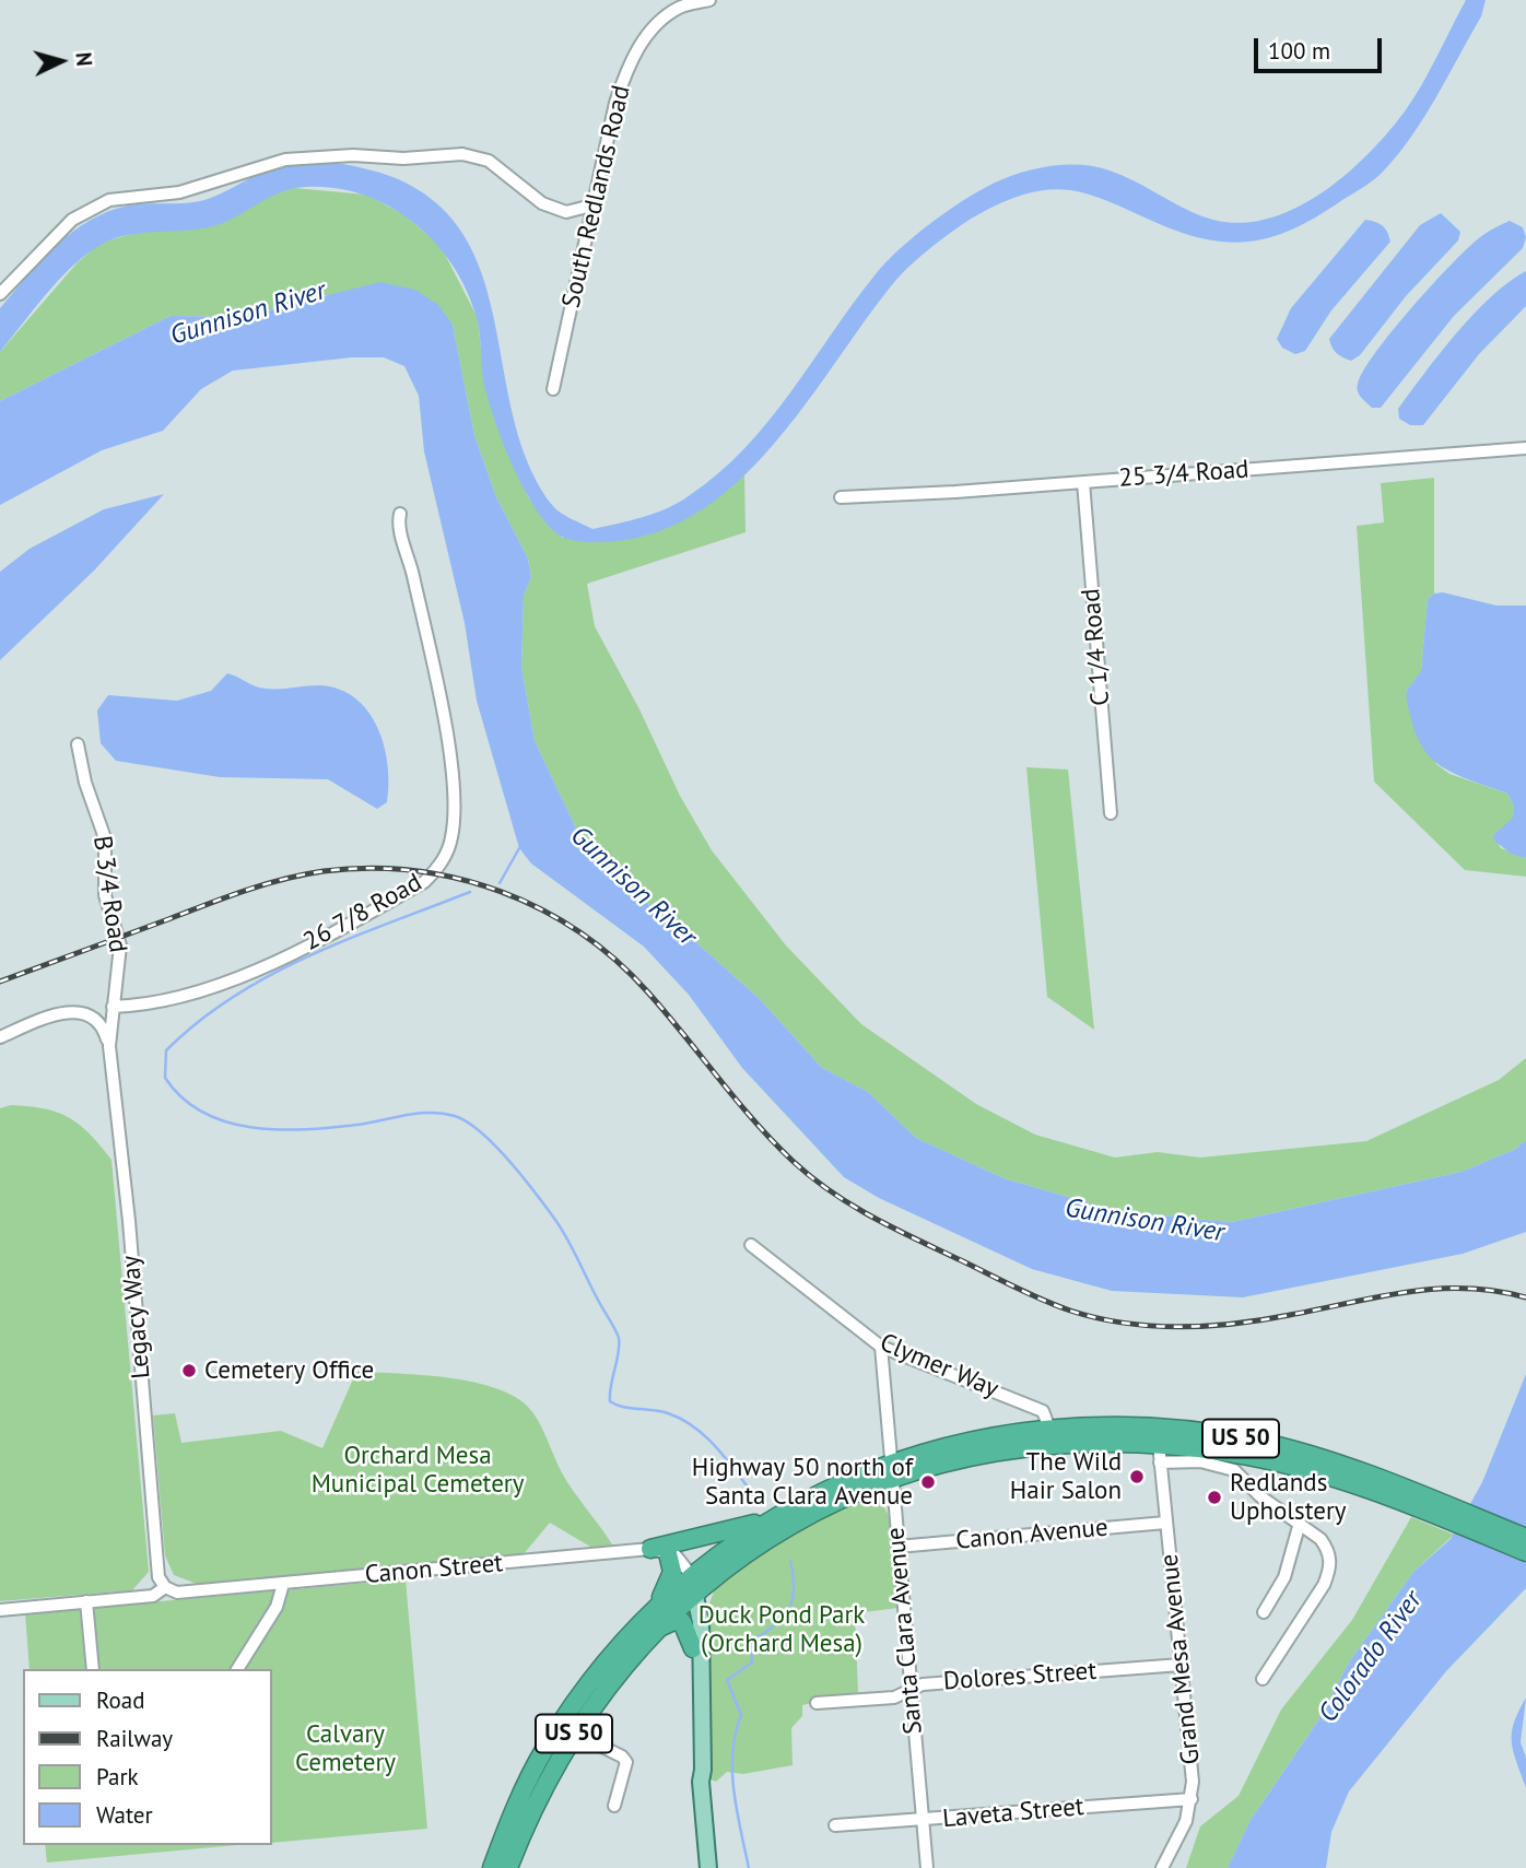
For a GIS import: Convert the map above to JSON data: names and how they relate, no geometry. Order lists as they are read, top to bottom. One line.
{"streets":{"highway":["US 50"],"street":["South Redlands Road","25 3/4 Road","C 1/4 Road","B 3/4 Road","26 7/8 Road","Legacy Way","Clymer Way","Canon Avenue","Canon Street","Santa Clara Avenue","Grand Mesa Avenue","Dolores Street","Laveta Street"]},"crossings":[["25 3/4 Road","C 1/4 Road"],["B 3/4 Road","26 7/8 Road"],["B 3/4 Road","Legacy Way"],["Legacy Way","Canon Street"],["Clymer Way","US 50"],["Clymer Way","Santa Clara Avenue"],["US 50","Santa Clara Avenue"],["US 50","Grand Mesa Avenue"],["Canon Avenue","Santa Clara Avenue"],["Canon Avenue","Grand Mesa Avenue"],["Santa Clara Avenue","Dolores Street"],["Santa Clara Avenue","Laveta Street"],["Grand Mesa Avenue","Dolores Street"],["Grand Mesa Avenue","Laveta Street"]],"water":["Gunnison River","Colorado River"],"parks":["Orchard Mesa Municipal Cemetery","Duck Pond Park (Orchard Mesa)","Calvary Cemetery"],"places":["Cemetery Office","The Wild Hair Salon","Highway 50 north of Santa Clara Avenue","Redlands Upholstery"],"legend":["Road","Railway","Park","Water"],"scale_bar":"100 m","north":"right"}
